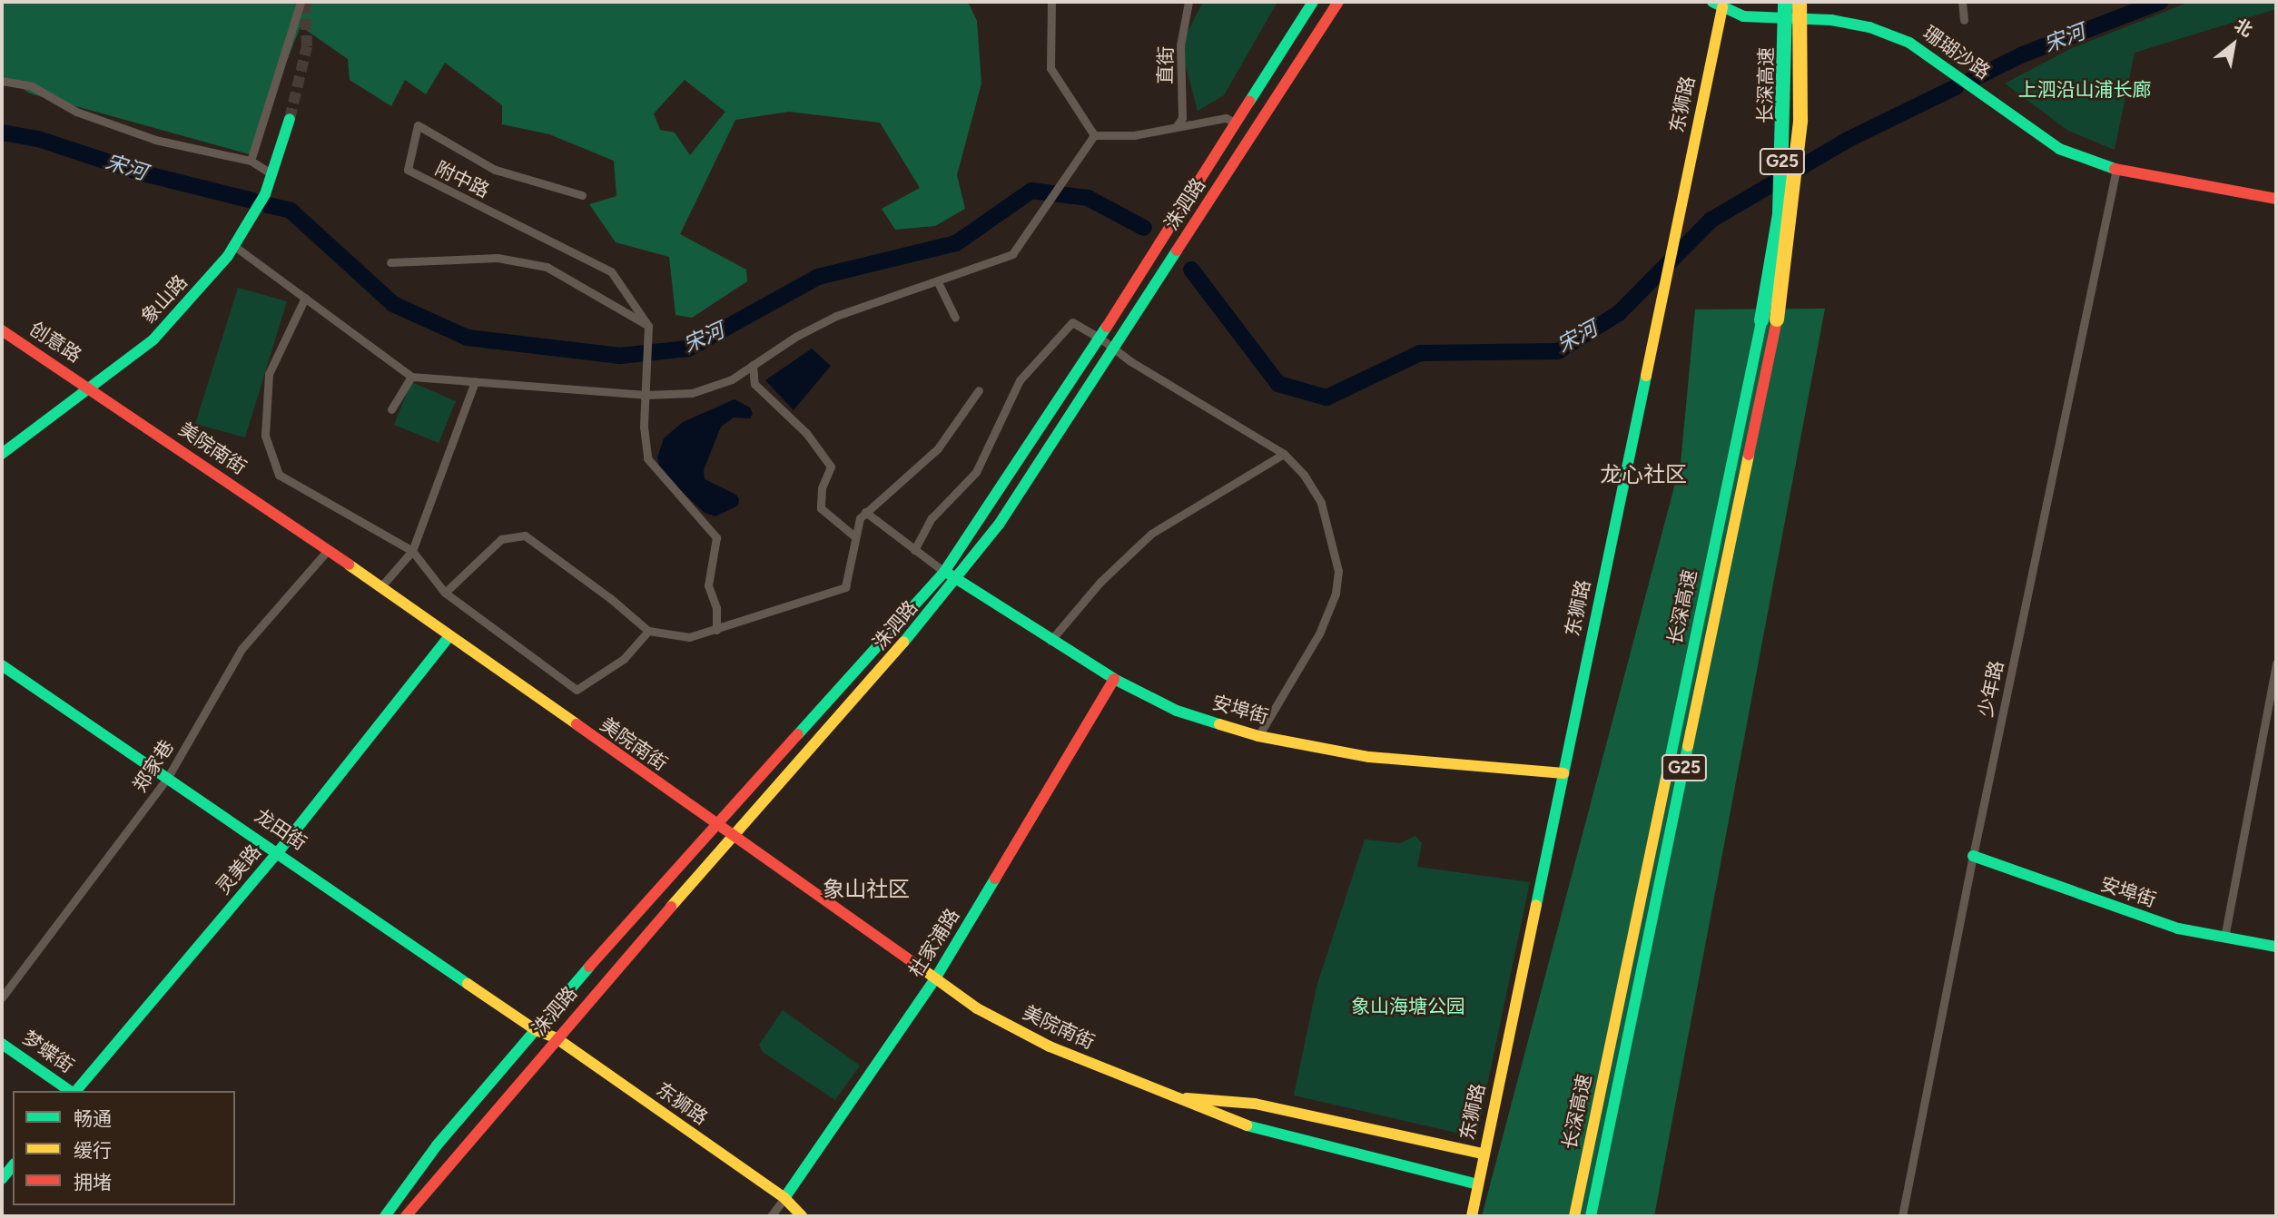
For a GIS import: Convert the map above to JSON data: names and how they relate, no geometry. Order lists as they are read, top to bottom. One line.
{"streets":{"main road":["珊瑚沙路","长深高速","东狮路","G25","洙泗路","象山路","创意路","美院南街","安埠街","龙田街","灵美路","杜家浦路","梦蝶街"],"street":["直街","附中路","少年路","郑家巷"]},"crossings":[["珊瑚沙路","东狮路"],["珊瑚沙路","少年路"],["东狮路","洙泗路"],["东狮路","美院南街"],["东狮路","安埠街"],["东狮路","龙田街"],["东狮路","杜家浦路"],["洙泗路","美院南街"],["洙泗路","安埠街"],["洙泗路","龙田街"],["象山路","创意路"],["象山路","美院南街"],["创意路","美院南街"],["美院南街","郑家巷"],["美院南街","灵美路"],["美院南街","杜家浦路"],["少年路","安埠街"],["安埠街","杜家浦路"],["郑家巷","龙田街"],["龙田街","灵美路"]],"districts":["龙心社区","象山社区"],"water":["宋河"],"parks":["上泗沿山浦长廊","象山海塘公园"],"legend":["畅通","缓行","拥堵"],"north":"top right"}
